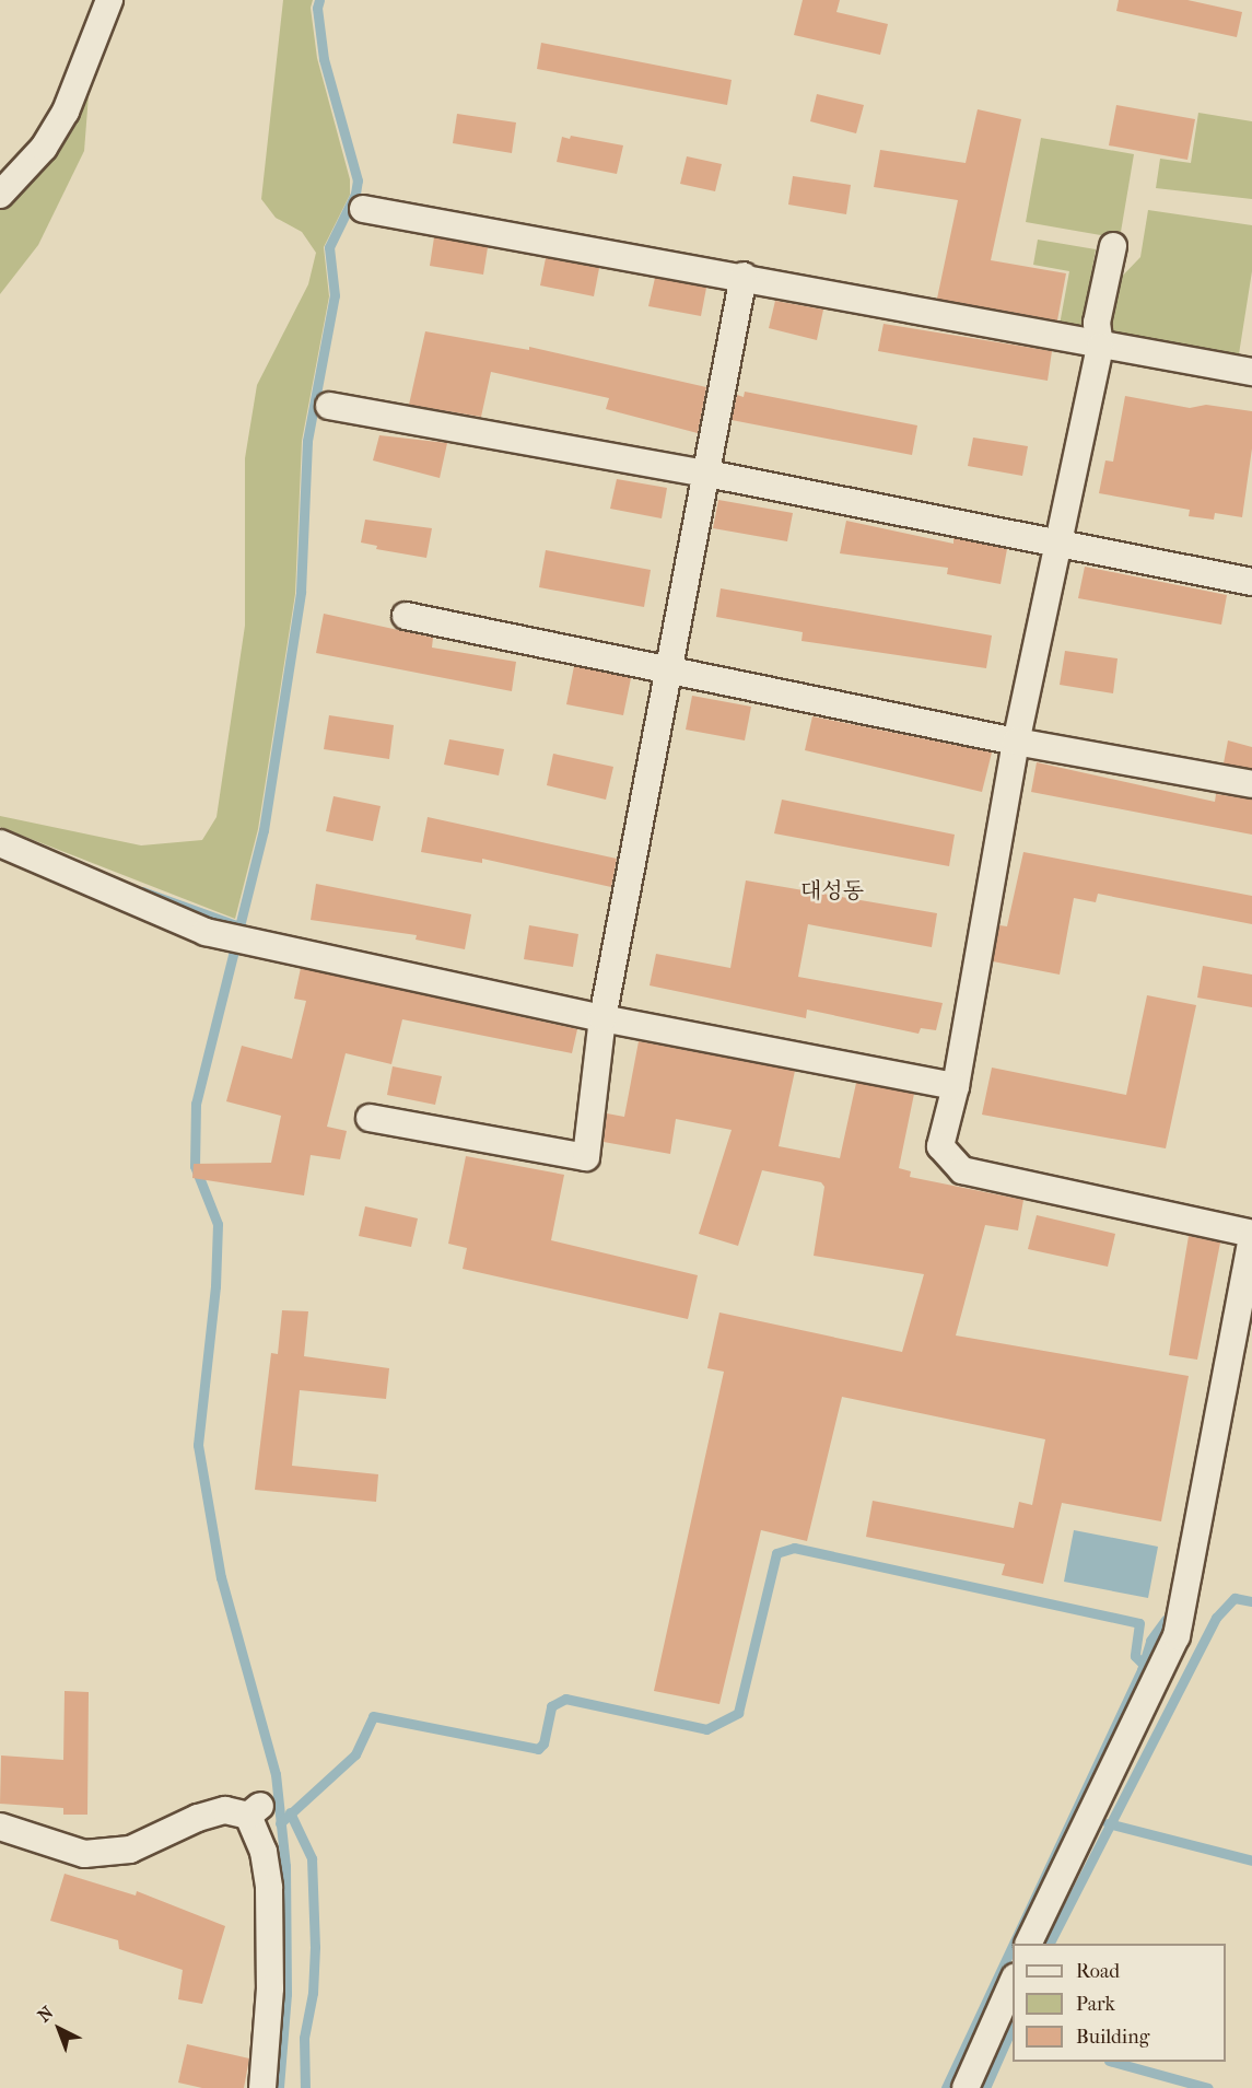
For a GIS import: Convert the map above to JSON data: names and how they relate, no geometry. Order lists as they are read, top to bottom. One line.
{"districts":["대성동"],"legend":["Road","Park","Building"],"north":"top left"}
